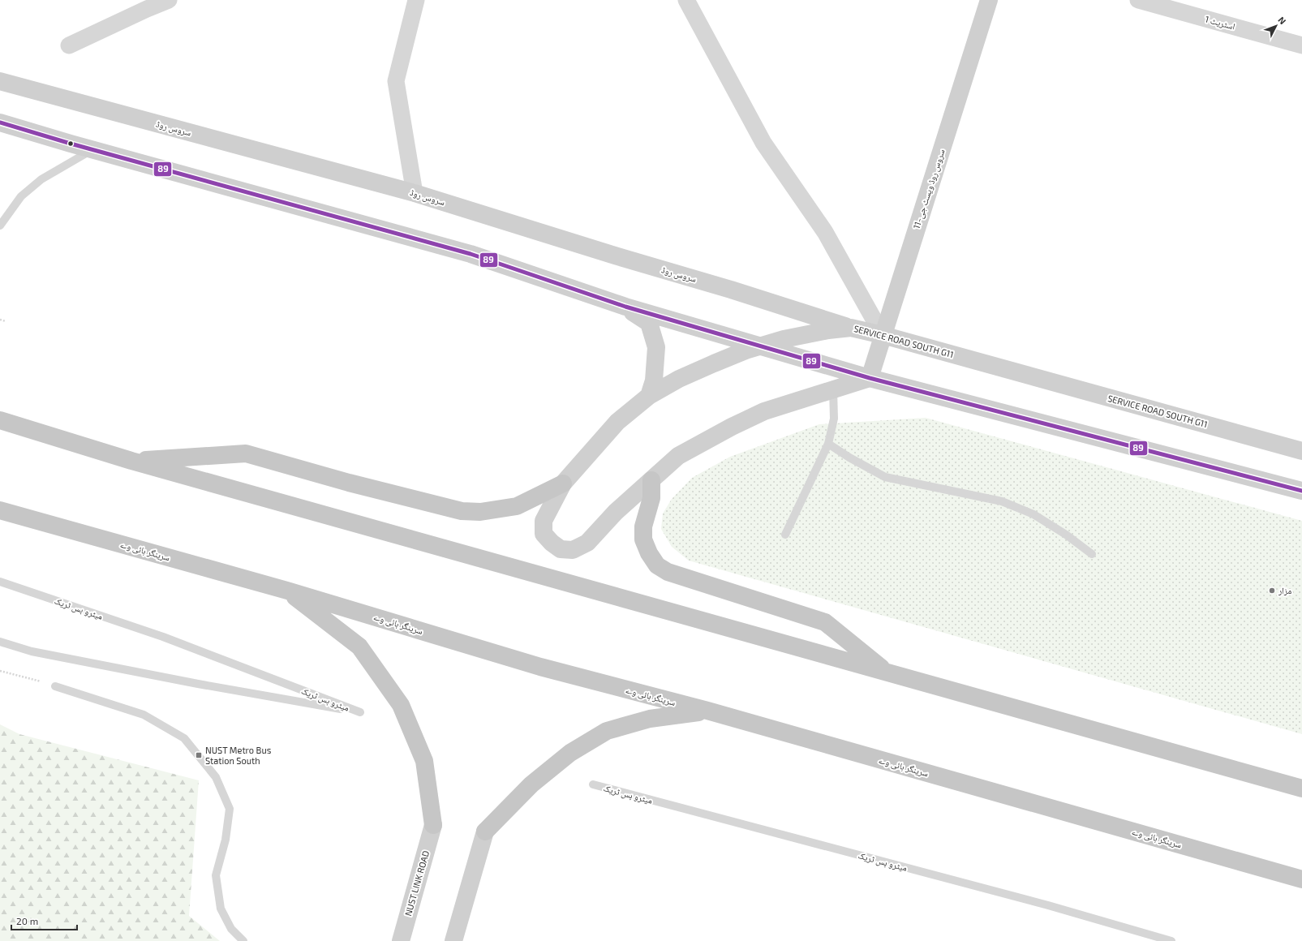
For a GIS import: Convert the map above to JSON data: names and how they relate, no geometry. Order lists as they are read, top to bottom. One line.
{"streets":{"highway":["سرینگر ہائی وے"],"main road":["سروس روڈ","سروس روڈ ویسٹ جی-11","SERVICE ROAD SOUTH G11","NUST LINK ROAD"],"street":["اسٹریٹ 1"],"lane":["میٹرو بس ٹریک"]},"crossings":[["سروس روڈ","SERVICE ROAD SOUTH G11"],["سروس روڈ ویسٹ جی-11","SERVICE ROAD SOUTH G11"]],"places":{"other":["مزار"],"transit":["NUST Metro Bus Station South"]},"lines":["transit line 89"],"scale_bar":"20 m","north":"top right"}
